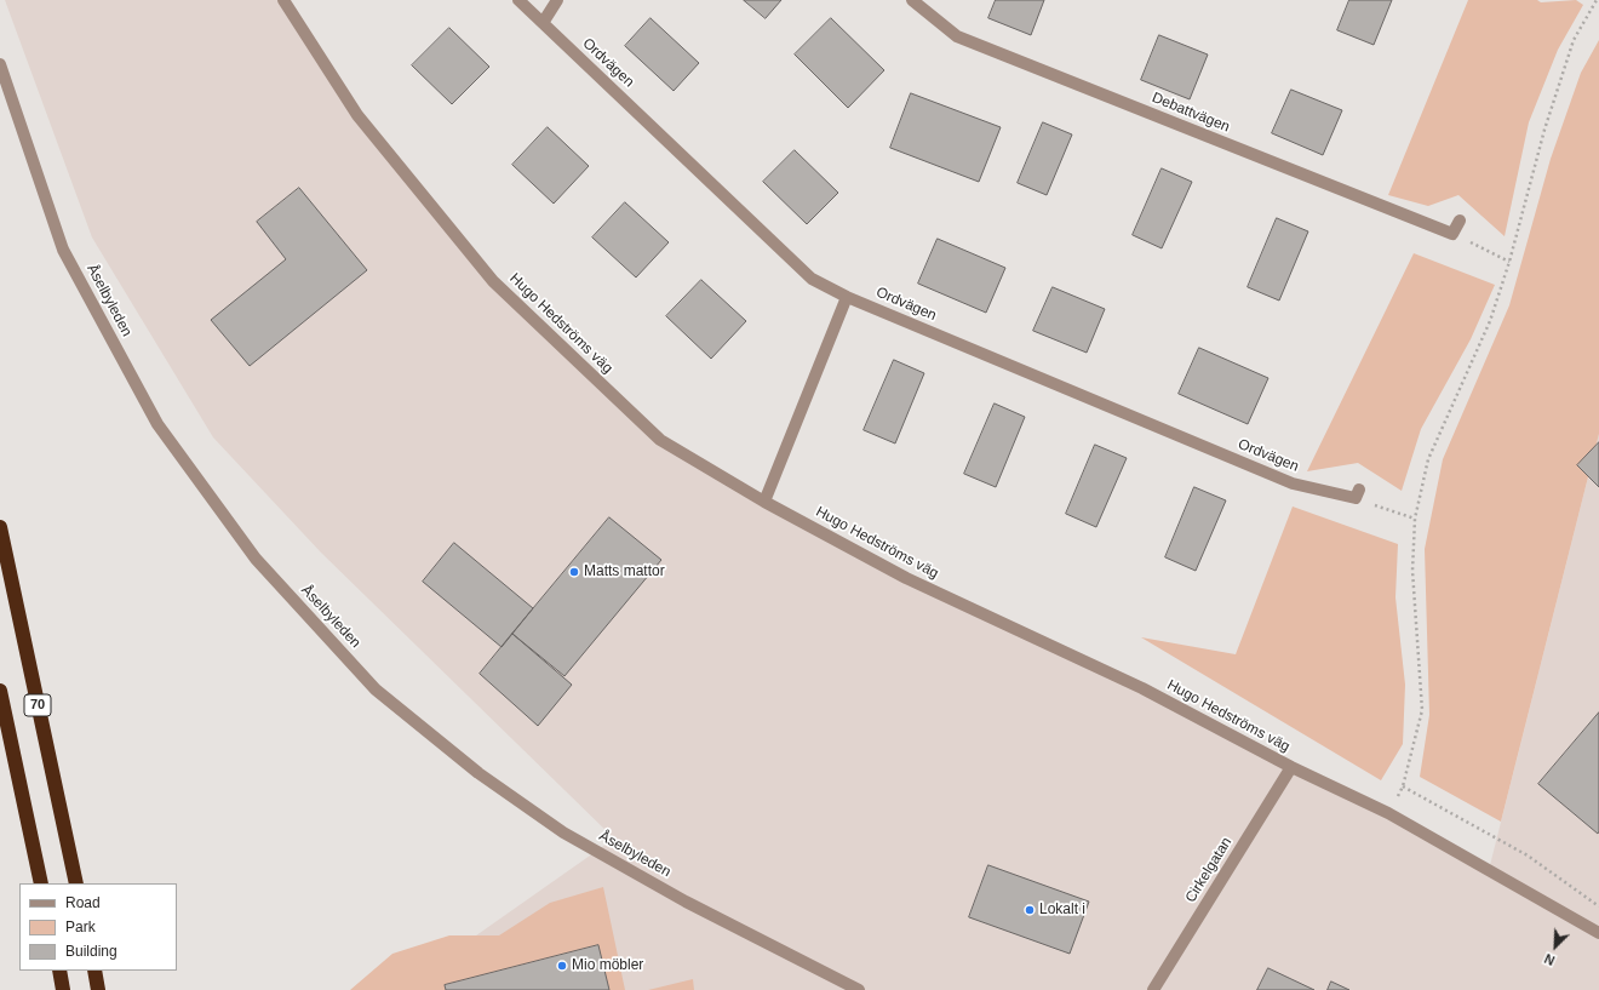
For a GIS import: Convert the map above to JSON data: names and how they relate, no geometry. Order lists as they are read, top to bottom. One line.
{"streets":{"highway":["70"],"street":["Ordvägen","Debattvägen","Åselbyleden","Hugo Hedströms väg","Cirkelgatan"]},"crossings":[["Hugo Hedströms väg","Cirkelgatan"]],"places":["Matts mattor","Lokalt i","Mio möbler"],"legend":["Road","Park","Building"],"north":"bottom left"}
